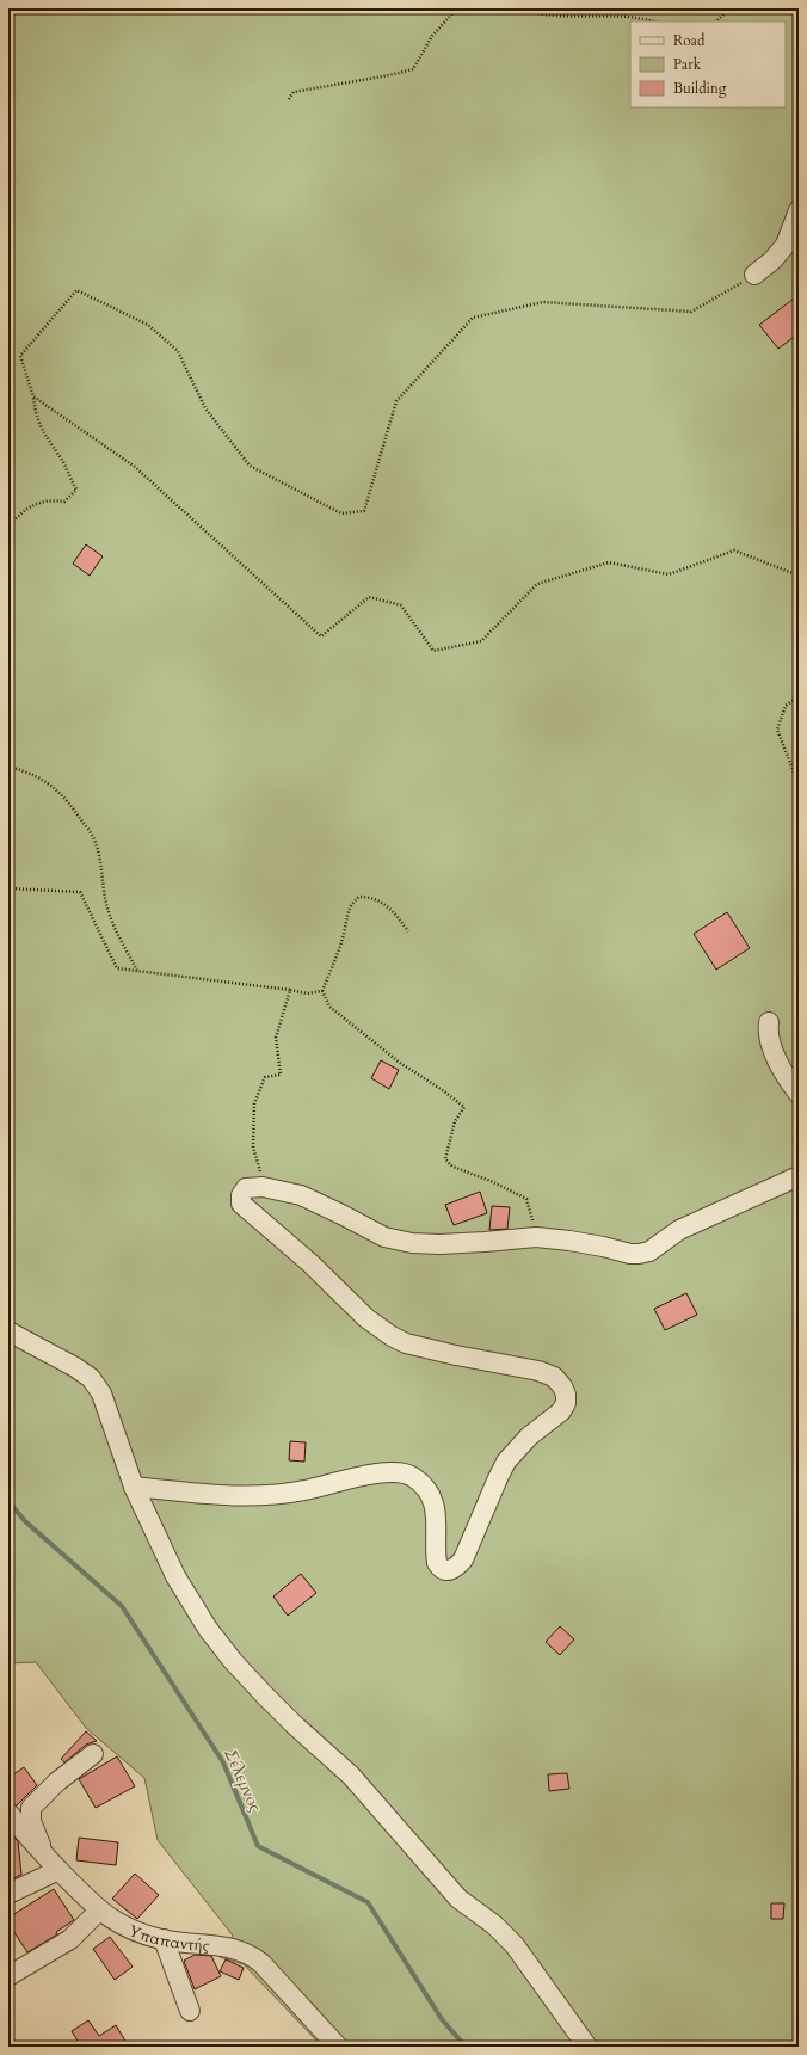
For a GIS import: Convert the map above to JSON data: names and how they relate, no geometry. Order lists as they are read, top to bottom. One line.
{"streets":{"street":["Υπαπαντής"]},"water":["Σέλεμνος"],"legend":["Road","Park","Building"]}
